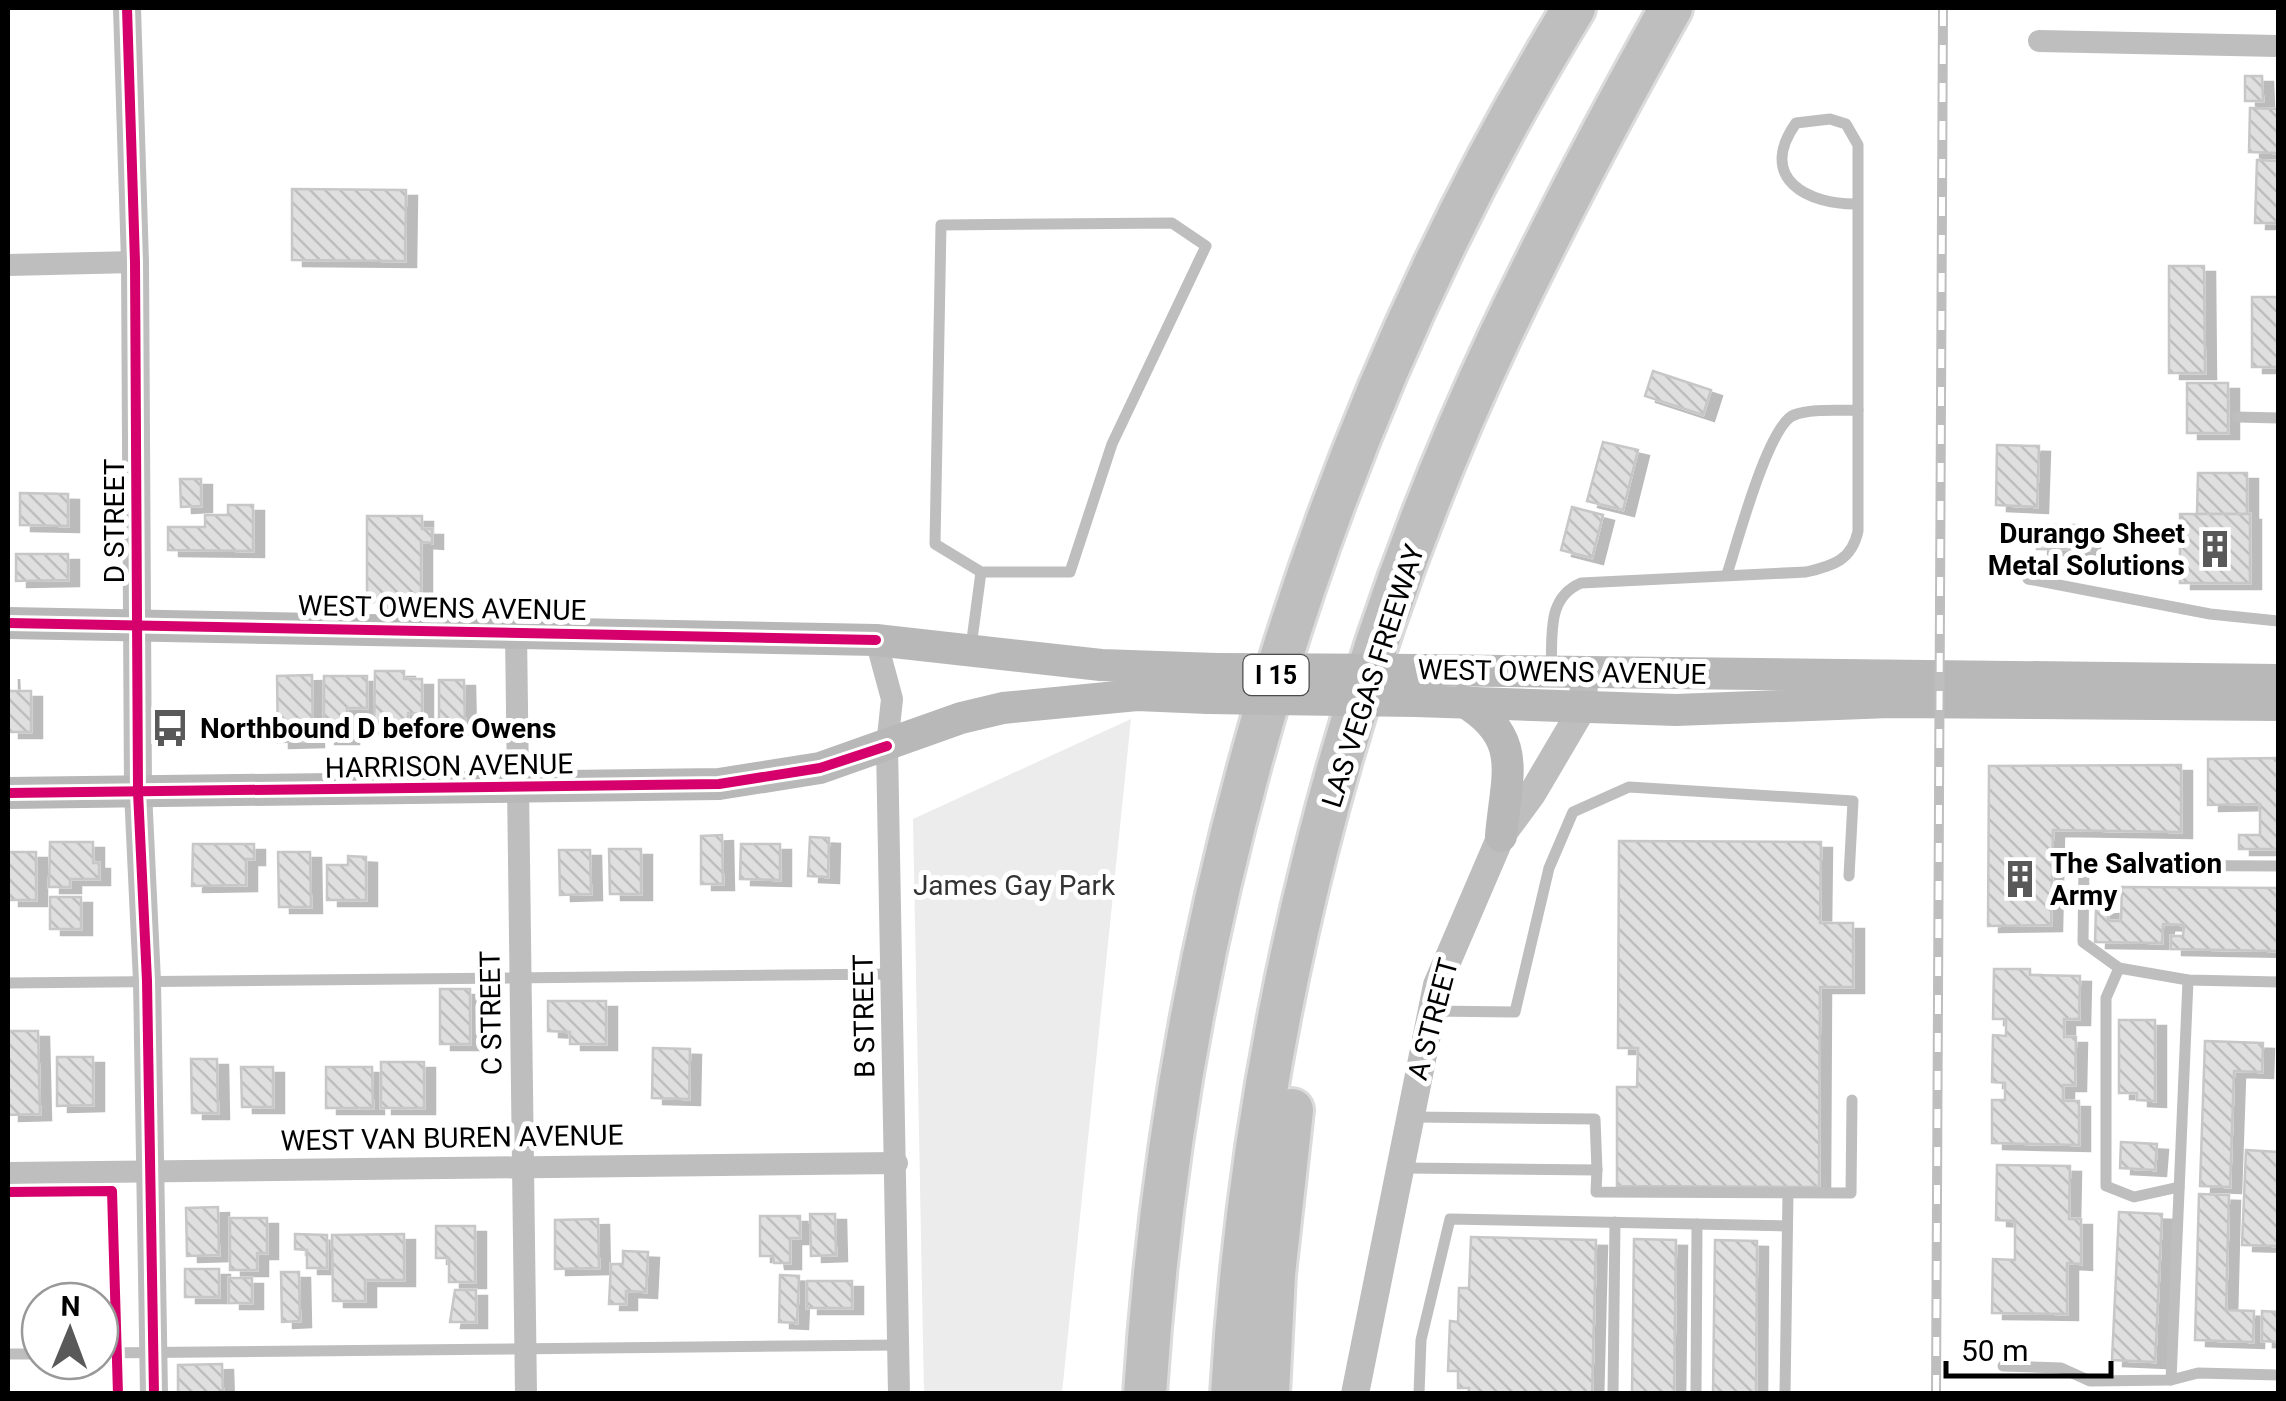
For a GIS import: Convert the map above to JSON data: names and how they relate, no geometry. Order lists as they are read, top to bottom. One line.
{"streets":{"highway":["I 15","LAS VEGAS FREEWAY"],"main road":["WEST OWENS AVENUE","HARRISON AVENUE"],"street":["D STREET","C STREET","B STREET","A STREET","WEST VAN BUREN AVENUE"]},"crossings":[["D STREET","WEST OWENS AVENUE"],["D STREET","HARRISON AVENUE"],["D STREET","WEST VAN BUREN AVENUE"],["WEST OWENS AVENUE","HARRISON AVENUE"],["WEST OWENS AVENUE","C STREET"],["WEST OWENS AVENUE","B STREET"],["WEST OWENS AVENUE","A STREET"],["HARRISON AVENUE","C STREET"],["HARRISON AVENUE","B STREET"],["C STREET","WEST VAN BUREN AVENUE"],["B STREET","WEST VAN BUREN AVENUE"]],"parks":["James Gay Park"],"places":{"building":["Durango Sheet Metal Solutions","The Salvation Army"],"bus stop":["Northbound D before Owens"]},"scale_bar":"50 m","north":"top"}
